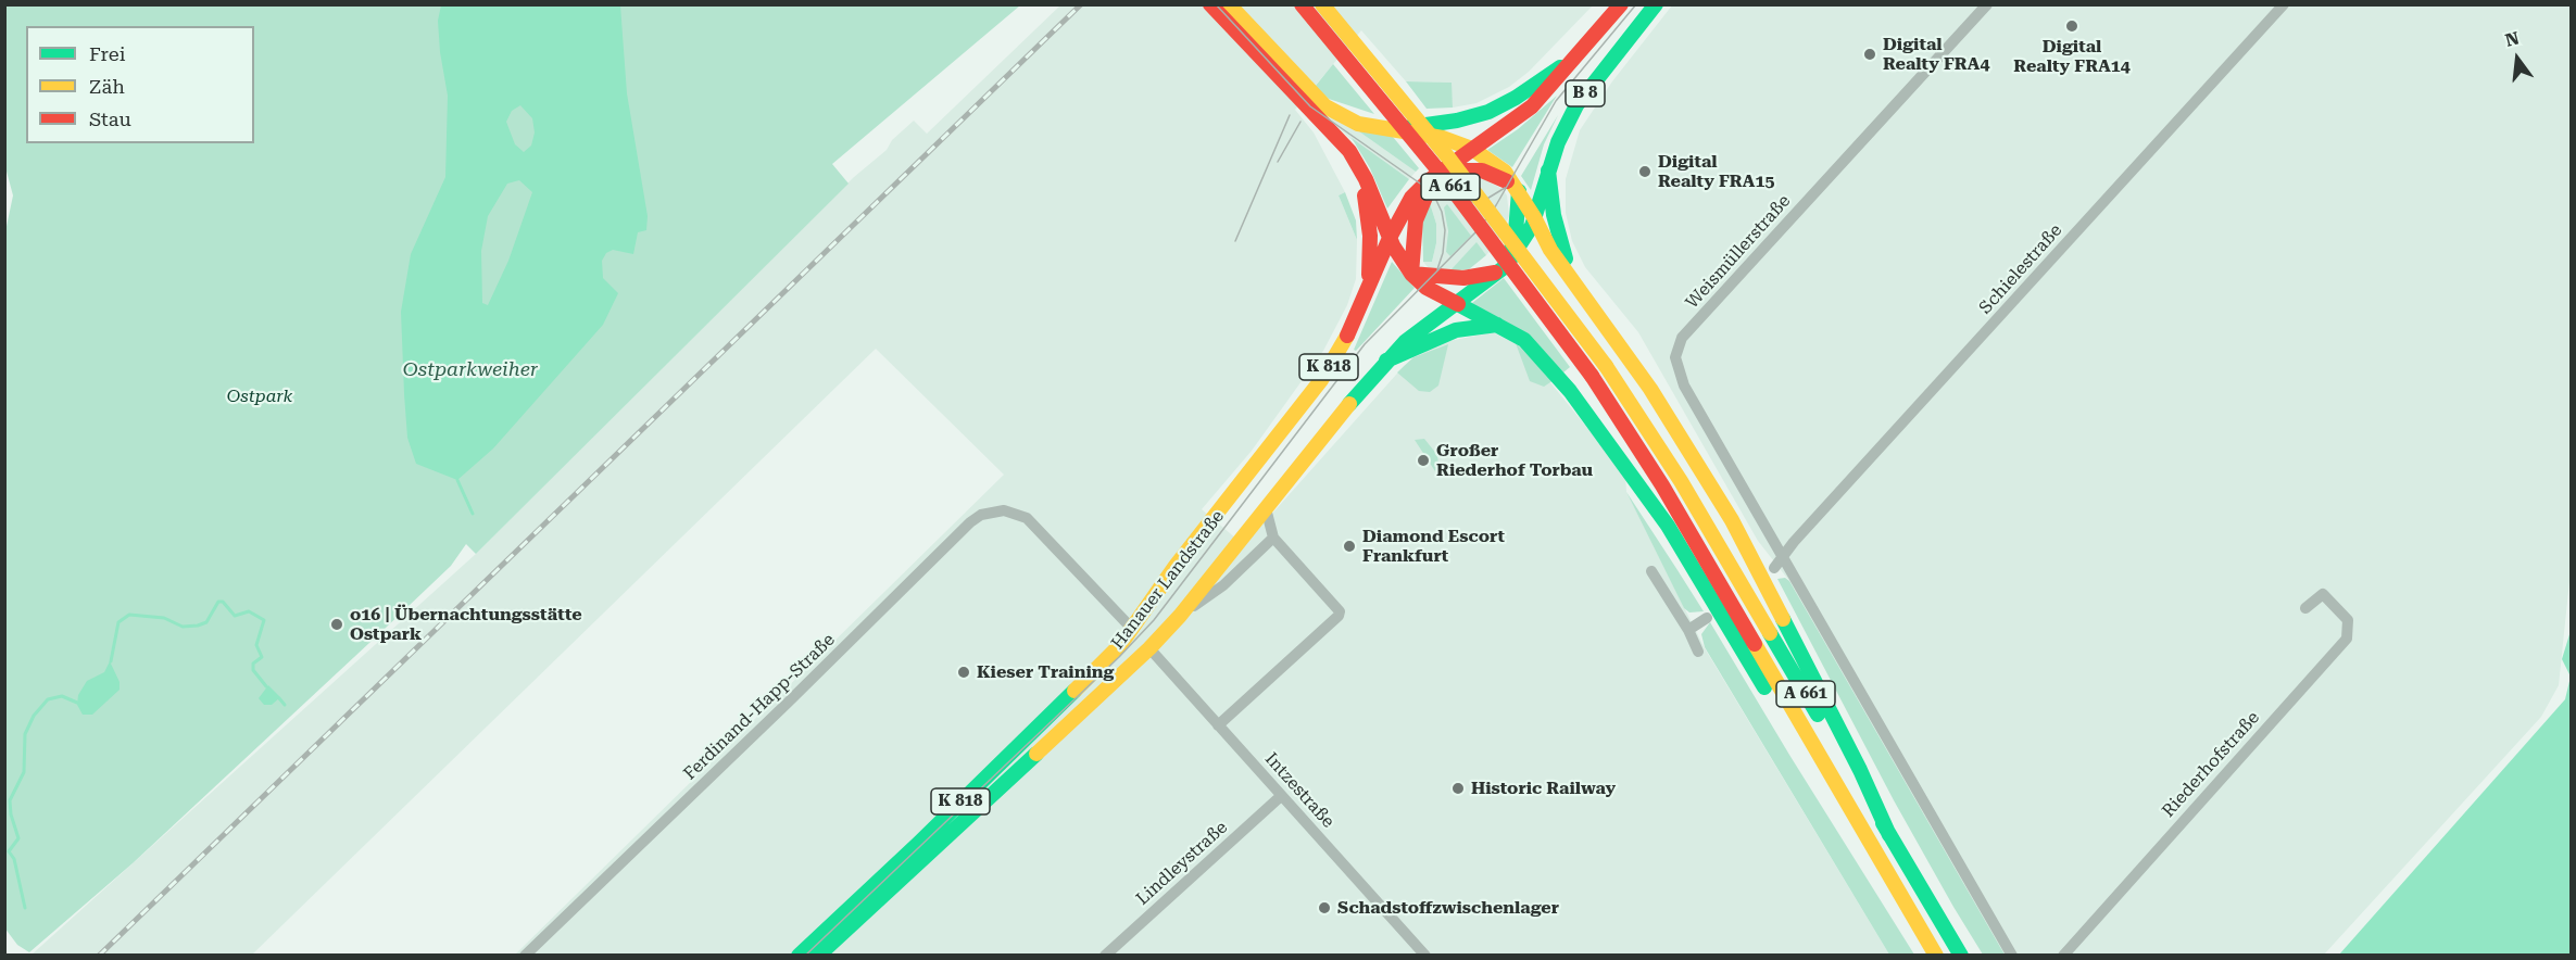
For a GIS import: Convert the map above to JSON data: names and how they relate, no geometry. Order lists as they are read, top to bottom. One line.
{"streets":{"main road":["B 8","A 661","K 818","Hanauer Landstraße"],"street":["Weismüllerstraße","Schielestraße","Ferdinand-Happ-Straße","Riederhofstraße","Intzestraße","Lindleystraße"]},"crossings":[["B 8","K 818"],["B 8","Hanauer Landstraße"],["Weismüllerstraße","Schielestraße"],["K 818","Hanauer Landstraße"],["Hanauer Landstraße","Ferdinand-Happ-Straße"],["Hanauer Landstraße","Intzestraße"],["Intzestraße","Lindleystraße"]],"water":["Ostparkweiher"],"parks":["Ostpark"],"places":["Digital Realty FRA14","Digital Realty FRA4","Digital Realty FRA15","Großer Riederhof Torbau","Diamond Escort Frankfurt","o16 | Übernachtungsstätte Ostpark","Kieser Training","Historic Railway","Schadstoffzwischenlager"],"legend":["Frei","Zäh","Stau"],"north":"top"}
